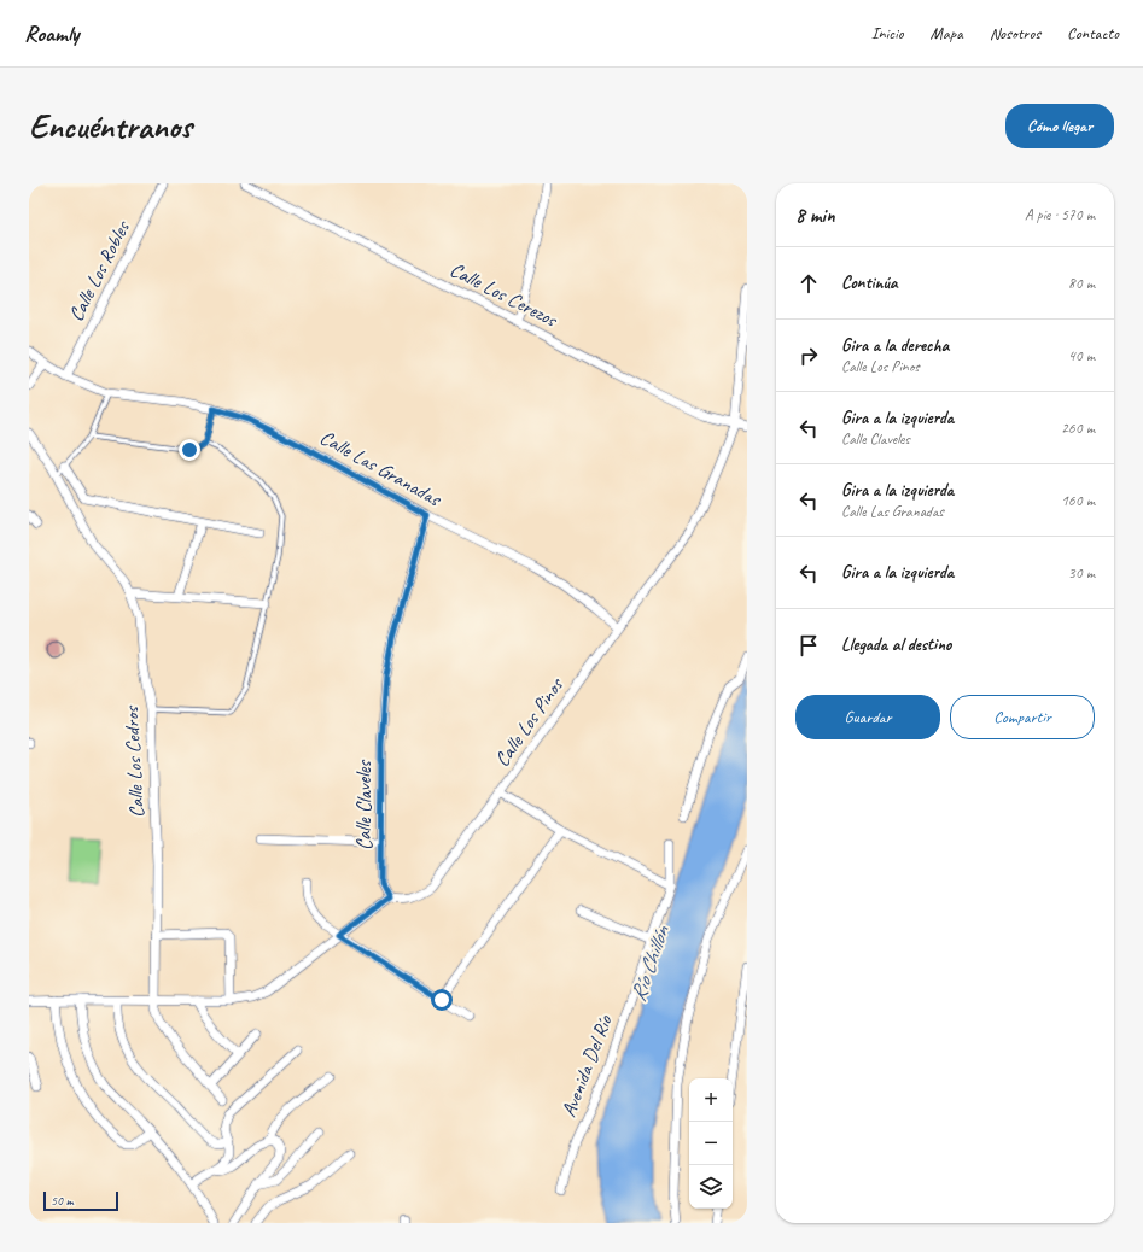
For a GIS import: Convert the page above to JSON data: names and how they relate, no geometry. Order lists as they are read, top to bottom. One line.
{"streets":{"street":["Calle Los Robles","Calle Los Cerezos","Calle Las Granadas","Calle Los Pinos","Calle Los Cedros","Calle Claveles","Avenida Del Río"]},"crossings":[["Calle Los Robles","Calle Las Granadas"],["Calle Los Cerezos","Calle Los Pinos"],["Calle Las Granadas","Calle Los Pinos"],["Calle Las Granadas","Calle Claveles"],["Calle Los Pinos","Calle Claveles"]],"water":["Río Chillón"],"scale_bar":"50 m","page":{"header":"Roamly","nav":["Inicio","Mapa","Nosotros","Contacto"],"buttons":["Cómo llegar",["Guardar","Compartir"]],"title":"Encuéntranos","heading":["8 min","A pie · 570 m"],"list":[["Continúa","80 m"],["Gira a la derecha","Calle Los Pinos","40 m"],["Gira a la izquierda","Calle Claveles","260 m"],["Gira a la izquierda","Calle Las Granadas","160 m"],["Gira a la izquierda","30 m"],"Llegada al destino"],"map_buttons":["+","−"],"scale":"50 m"}}
